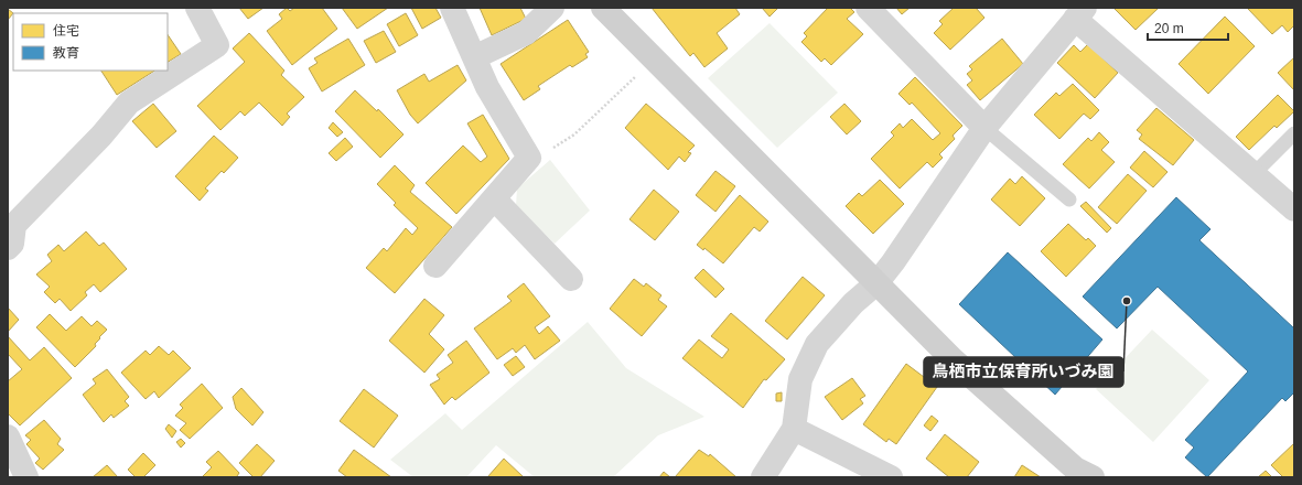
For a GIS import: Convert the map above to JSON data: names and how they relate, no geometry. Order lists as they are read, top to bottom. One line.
{"places":["鳥栖市立保育所いづみ園"],"legend":["住宅","教育"],"scale_bar":"20 m"}
